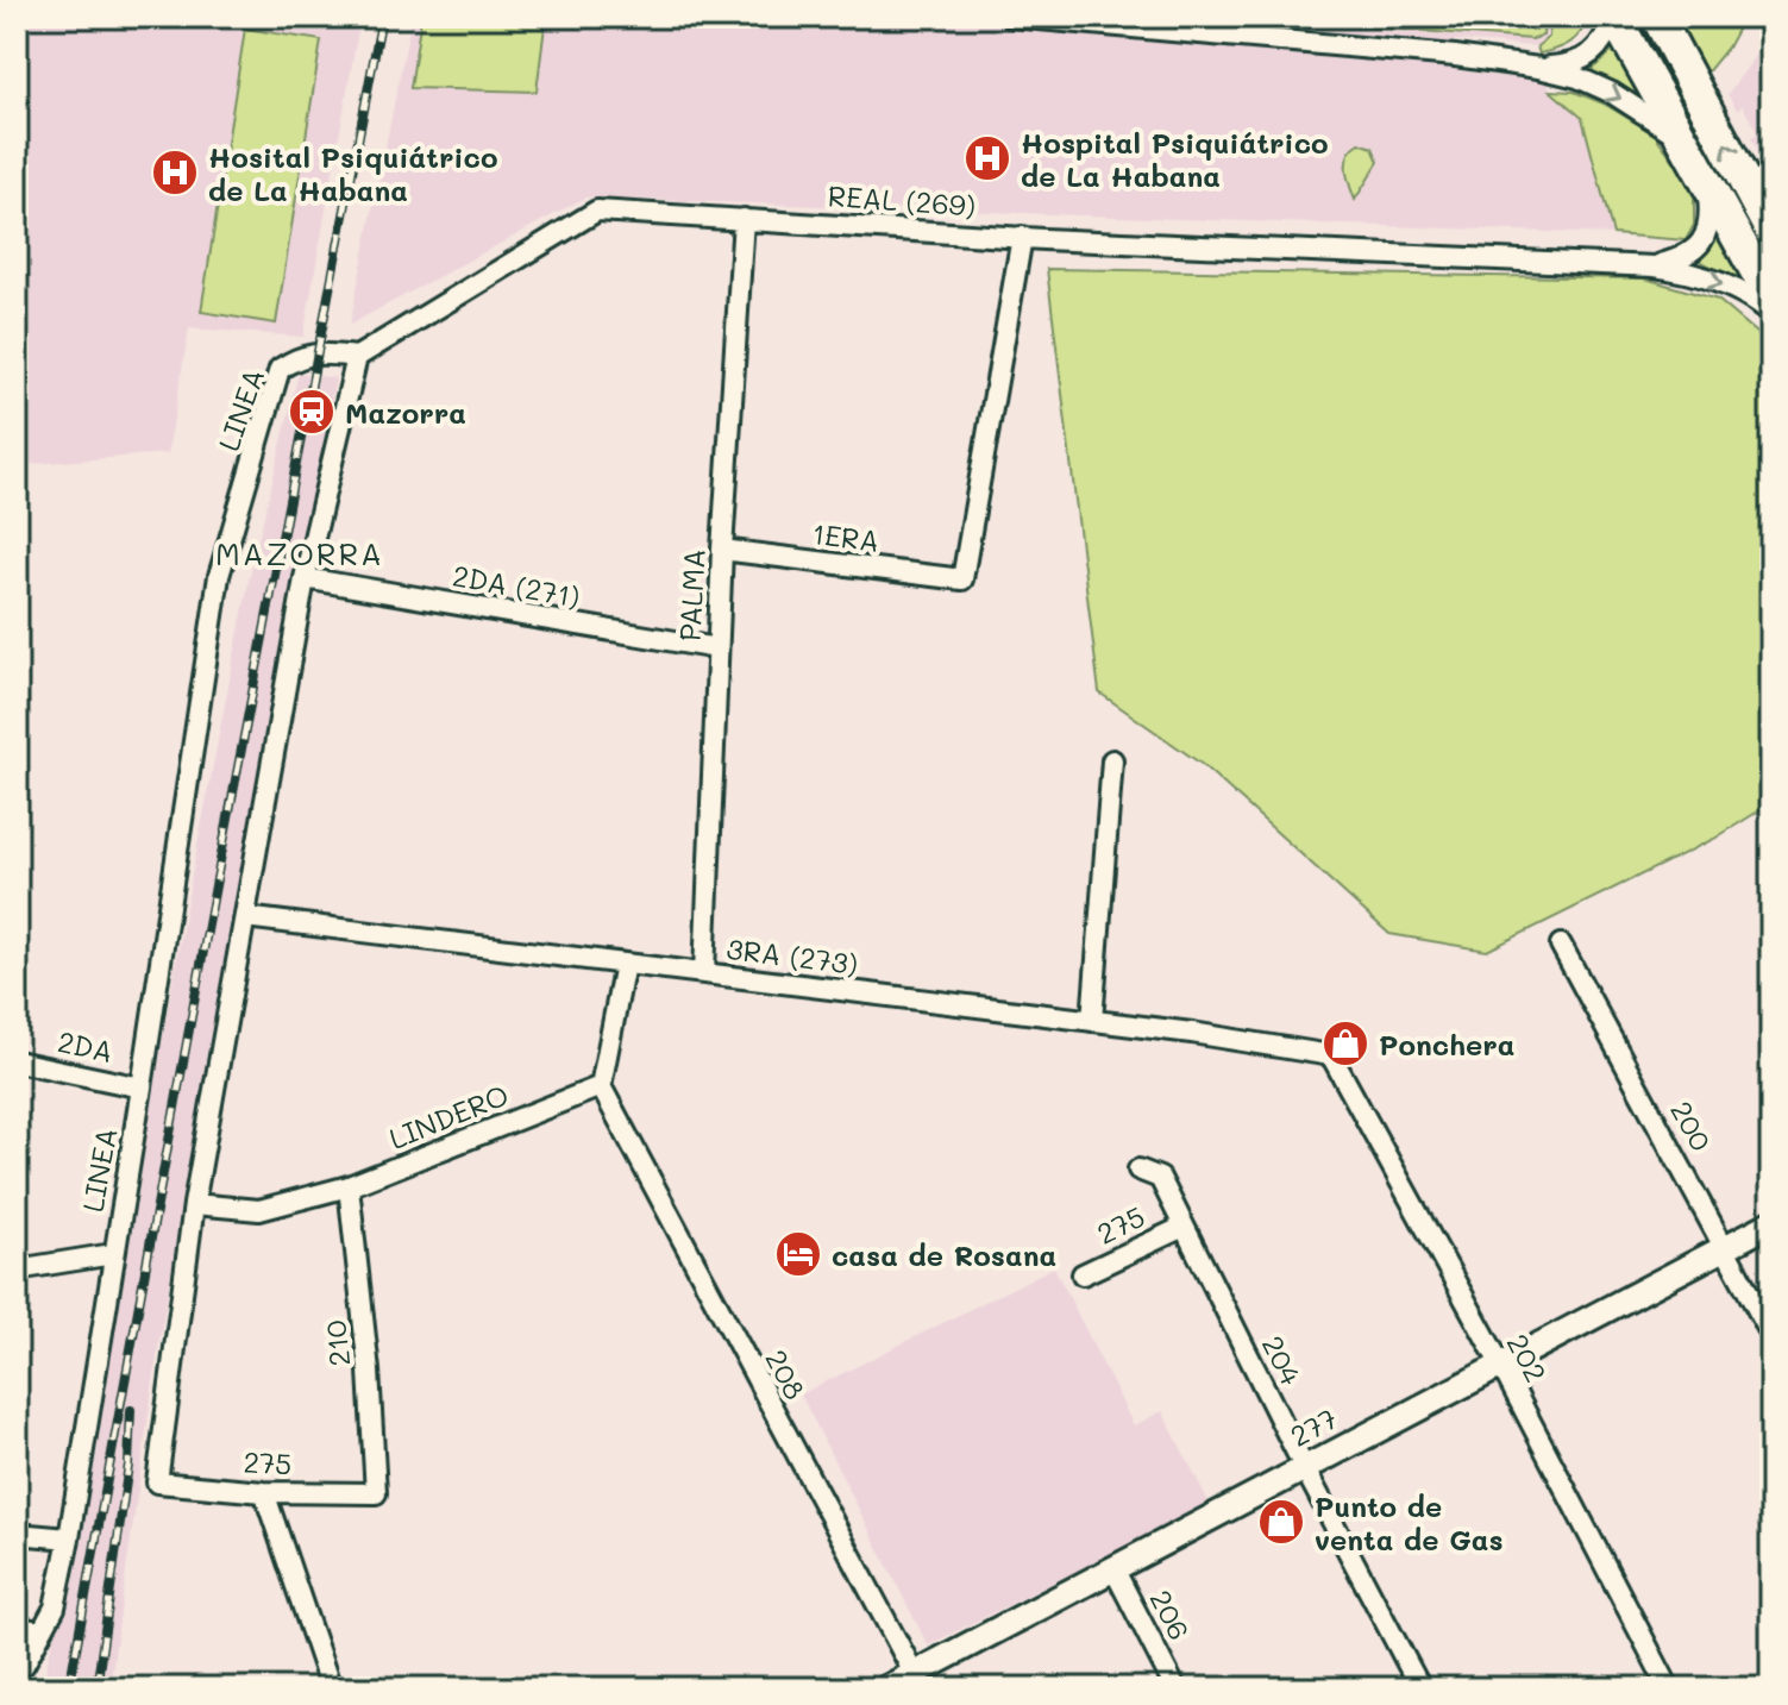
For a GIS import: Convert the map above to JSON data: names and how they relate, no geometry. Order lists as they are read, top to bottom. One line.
{"streets":{"street":["REAL (269)","LINEA","1ERA","2DA (271)","PALMA","3RA (273)","2DA","LINDERO","200","275","210","202","204","208","277","206"]},"crossings":[["REAL (269)","LINEA"],["REAL (269)","1ERA"],["REAL (269)","PALMA"],["LINEA","2DA"],["1ERA","PALMA"],["2DA (271)","PALMA"],["PALMA","3RA (273)"],["3RA (273)","202"],["LINDERO","275"],["LINDERO","210"],["LINDERO","208"],["200","277"],["275","210"],["275","204"],["202","277"],["204","277"],["208","277"],["277","206"]],"districts":["MAZORRA"],"places":{"hospital":["Hospital Psiquiátrico de La Habana","Hosital Psiquiátrico de La Habana"],"station":["Mazorra"],"shop":["Ponchera","Punto de venta de Gas"],"hotel":["casa de Rosana"]}}
